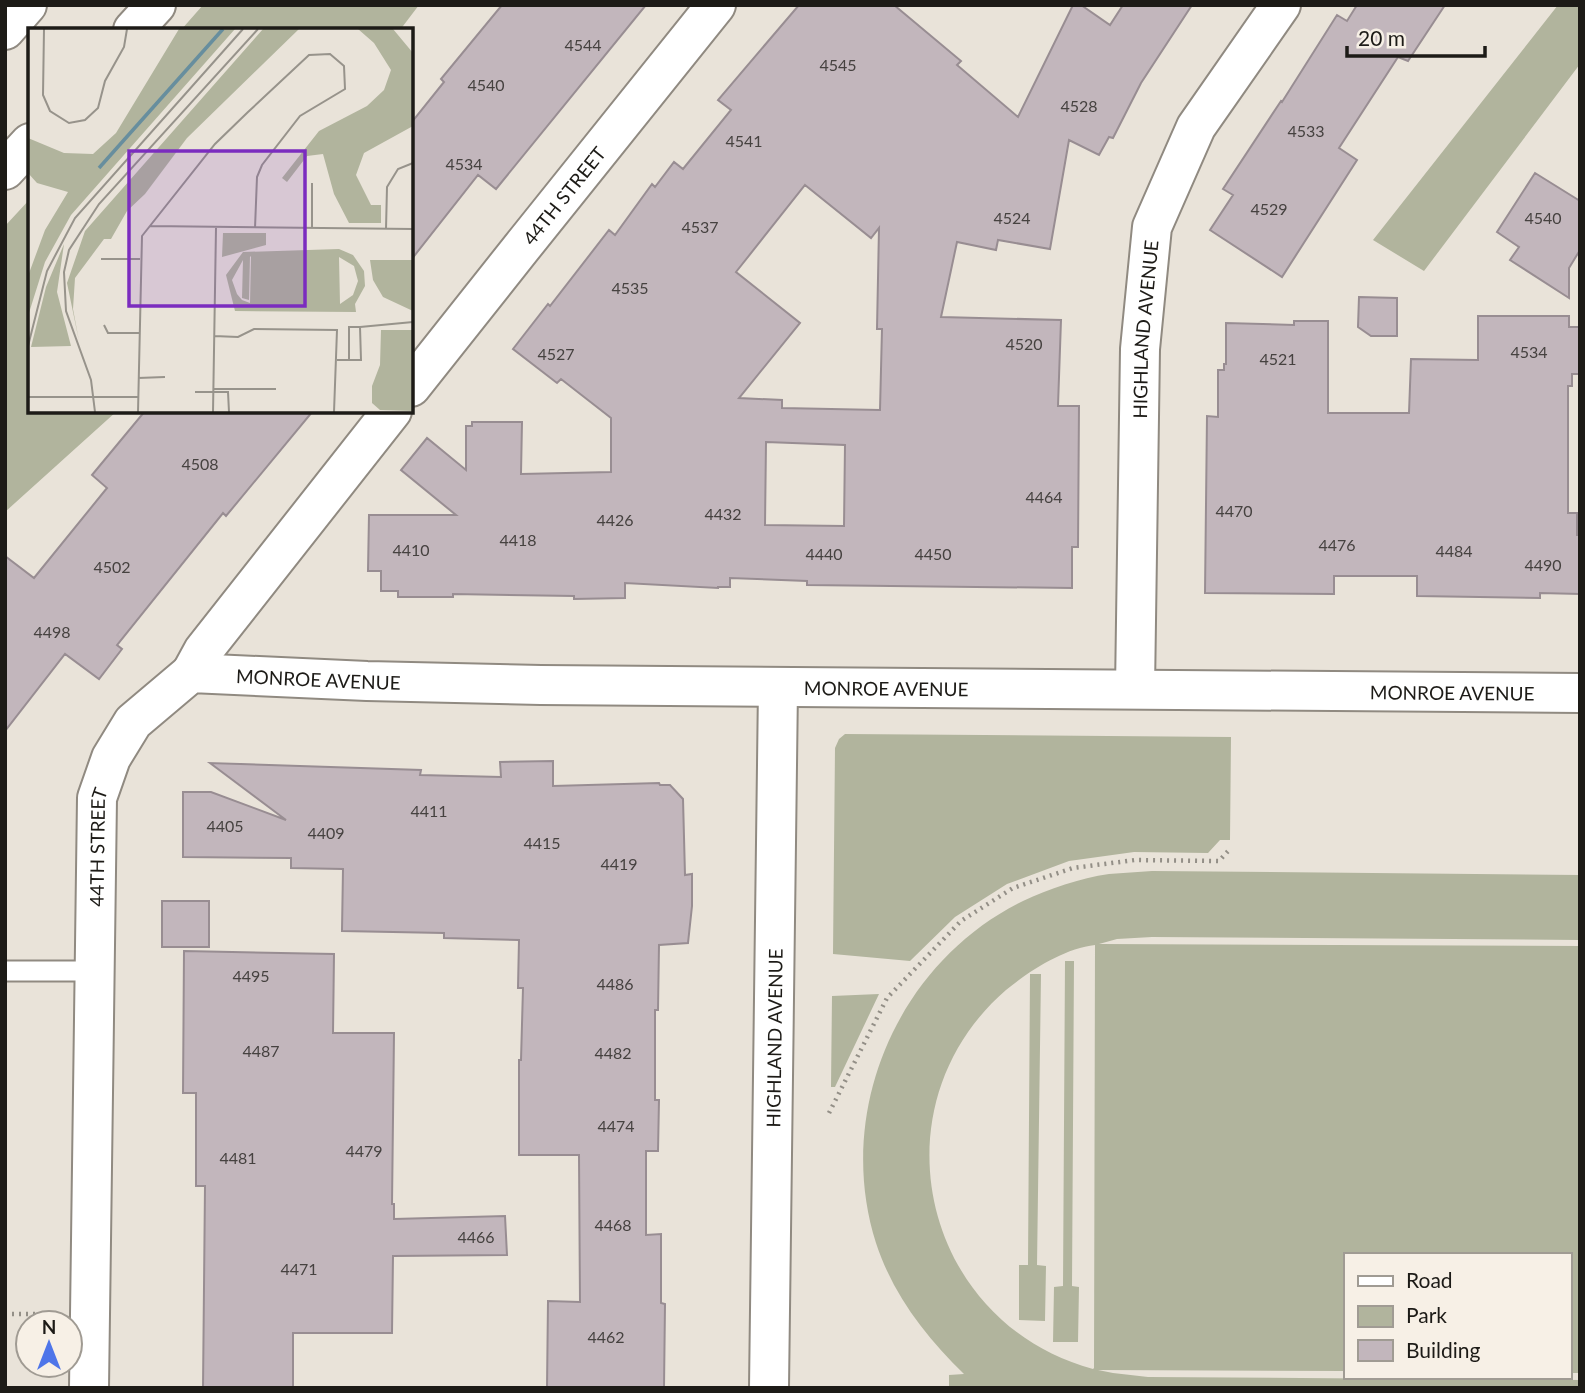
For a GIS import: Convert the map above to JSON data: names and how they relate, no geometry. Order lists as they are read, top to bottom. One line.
{"streets":{"street":["44TH STREET","HIGHLAND AVENUE","MONROE AVENUE"]},"crossings":[["44TH STREET","MONROE AVENUE"],["HIGHLAND AVENUE","MONROE AVENUE"]],"house_numbers":["4544","4545","4540","4528","4533","4541","4534","4529","4524","4540","4537","4535","4520","4534","4527","4521","4508","4464","4470","4432","4426","4418","4476","4410","4484","4440","4450","4490","4502","4498","4411","4405","4409","4415","4419","4495","4486","4487","4482","4474","4479","4481","4468","4466","4471","4462"],"legend":["Road","Park","Building"],"scale_bar":"20 m","north":"top"}
